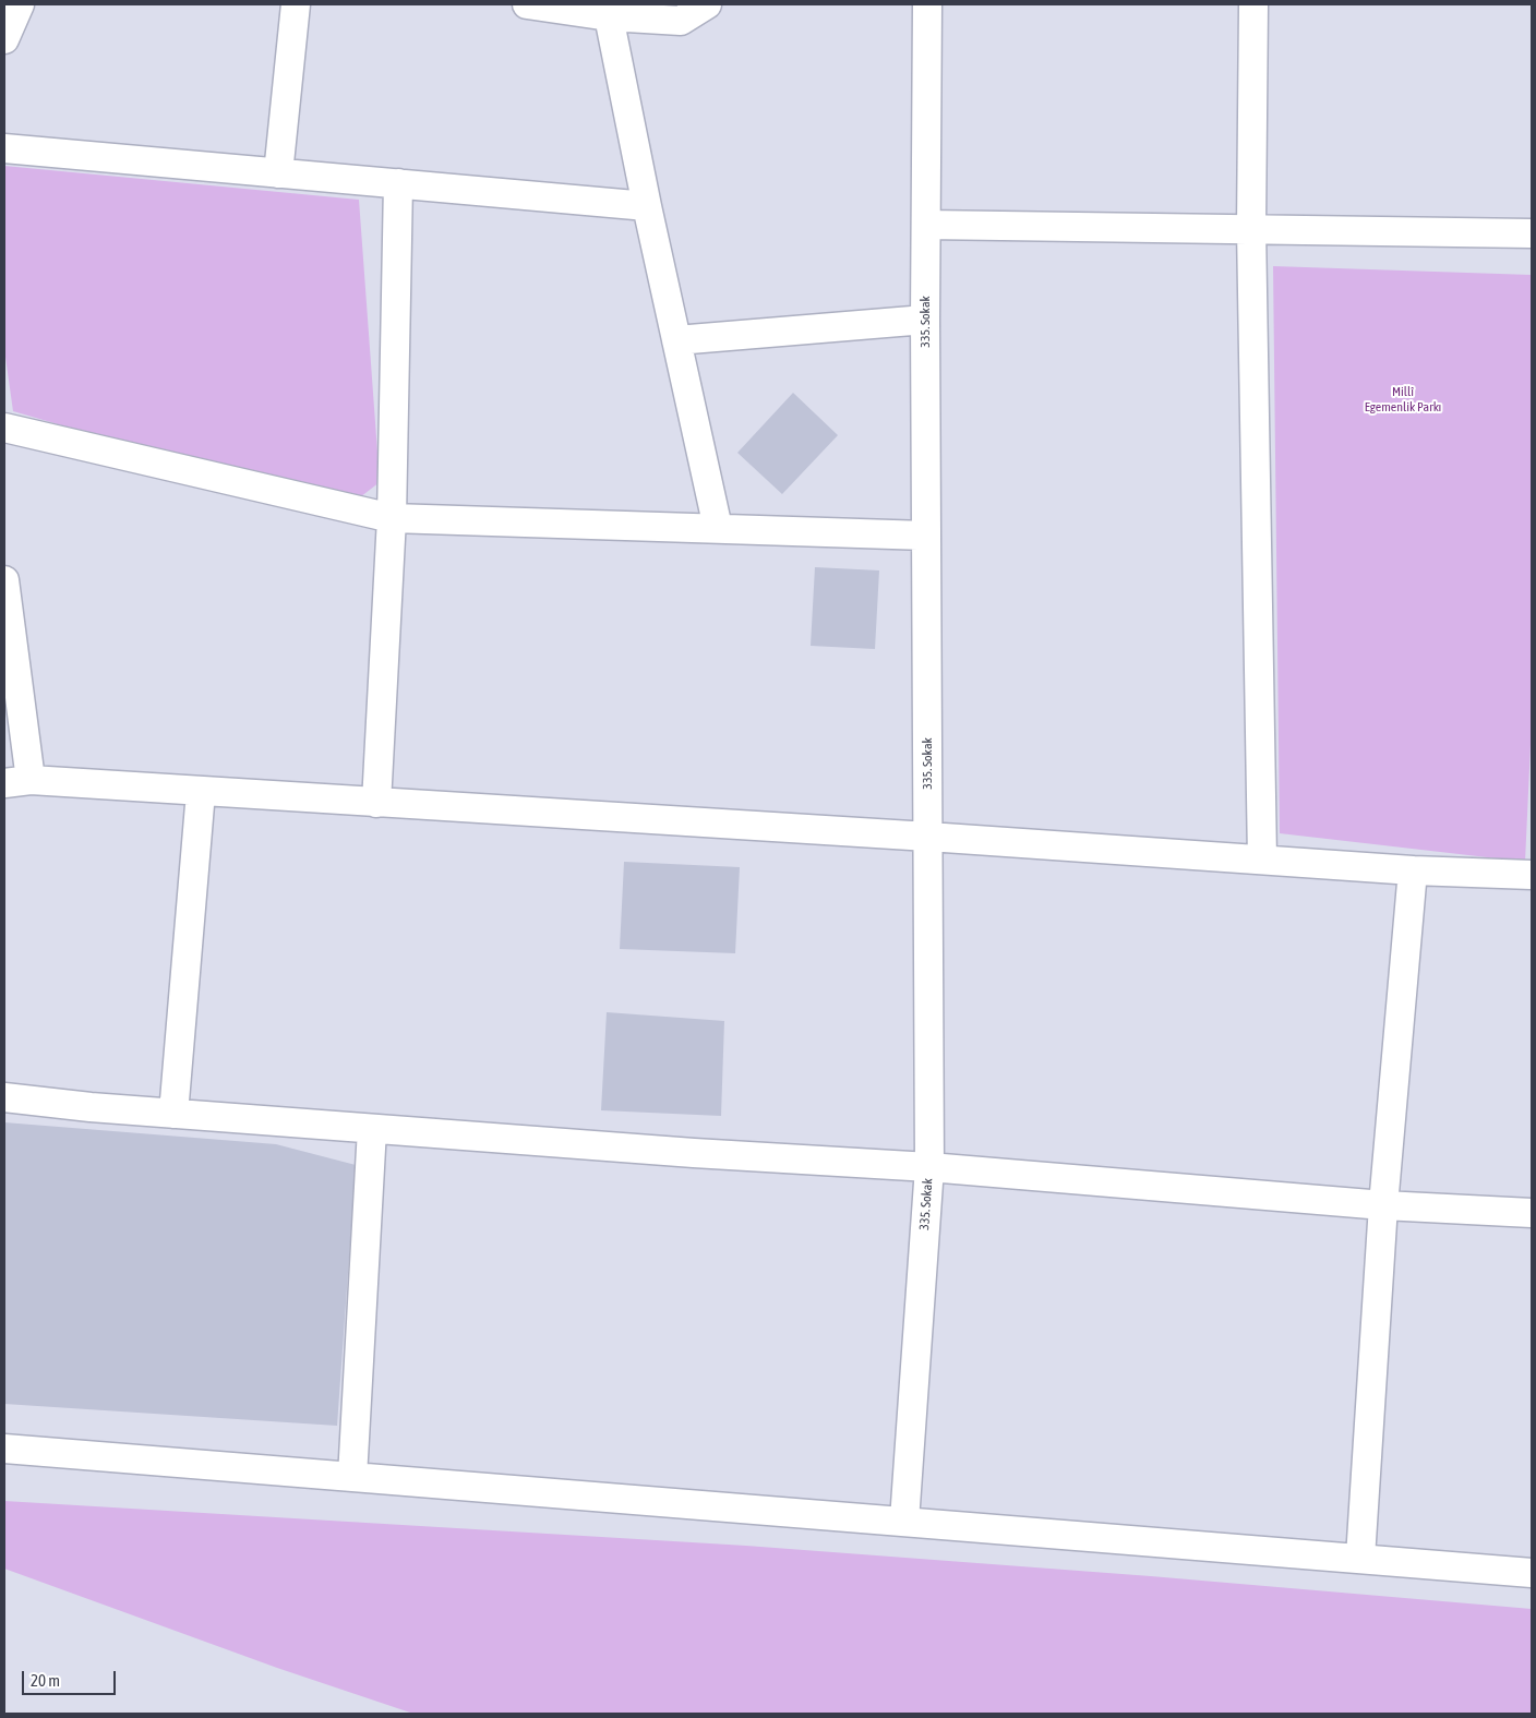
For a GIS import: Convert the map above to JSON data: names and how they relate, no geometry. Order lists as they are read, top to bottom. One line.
{"streets":{"street":["335. Sokak"]},"parks":["Millî Egemenlik Parkı"],"scale_bar":"20 m"}
